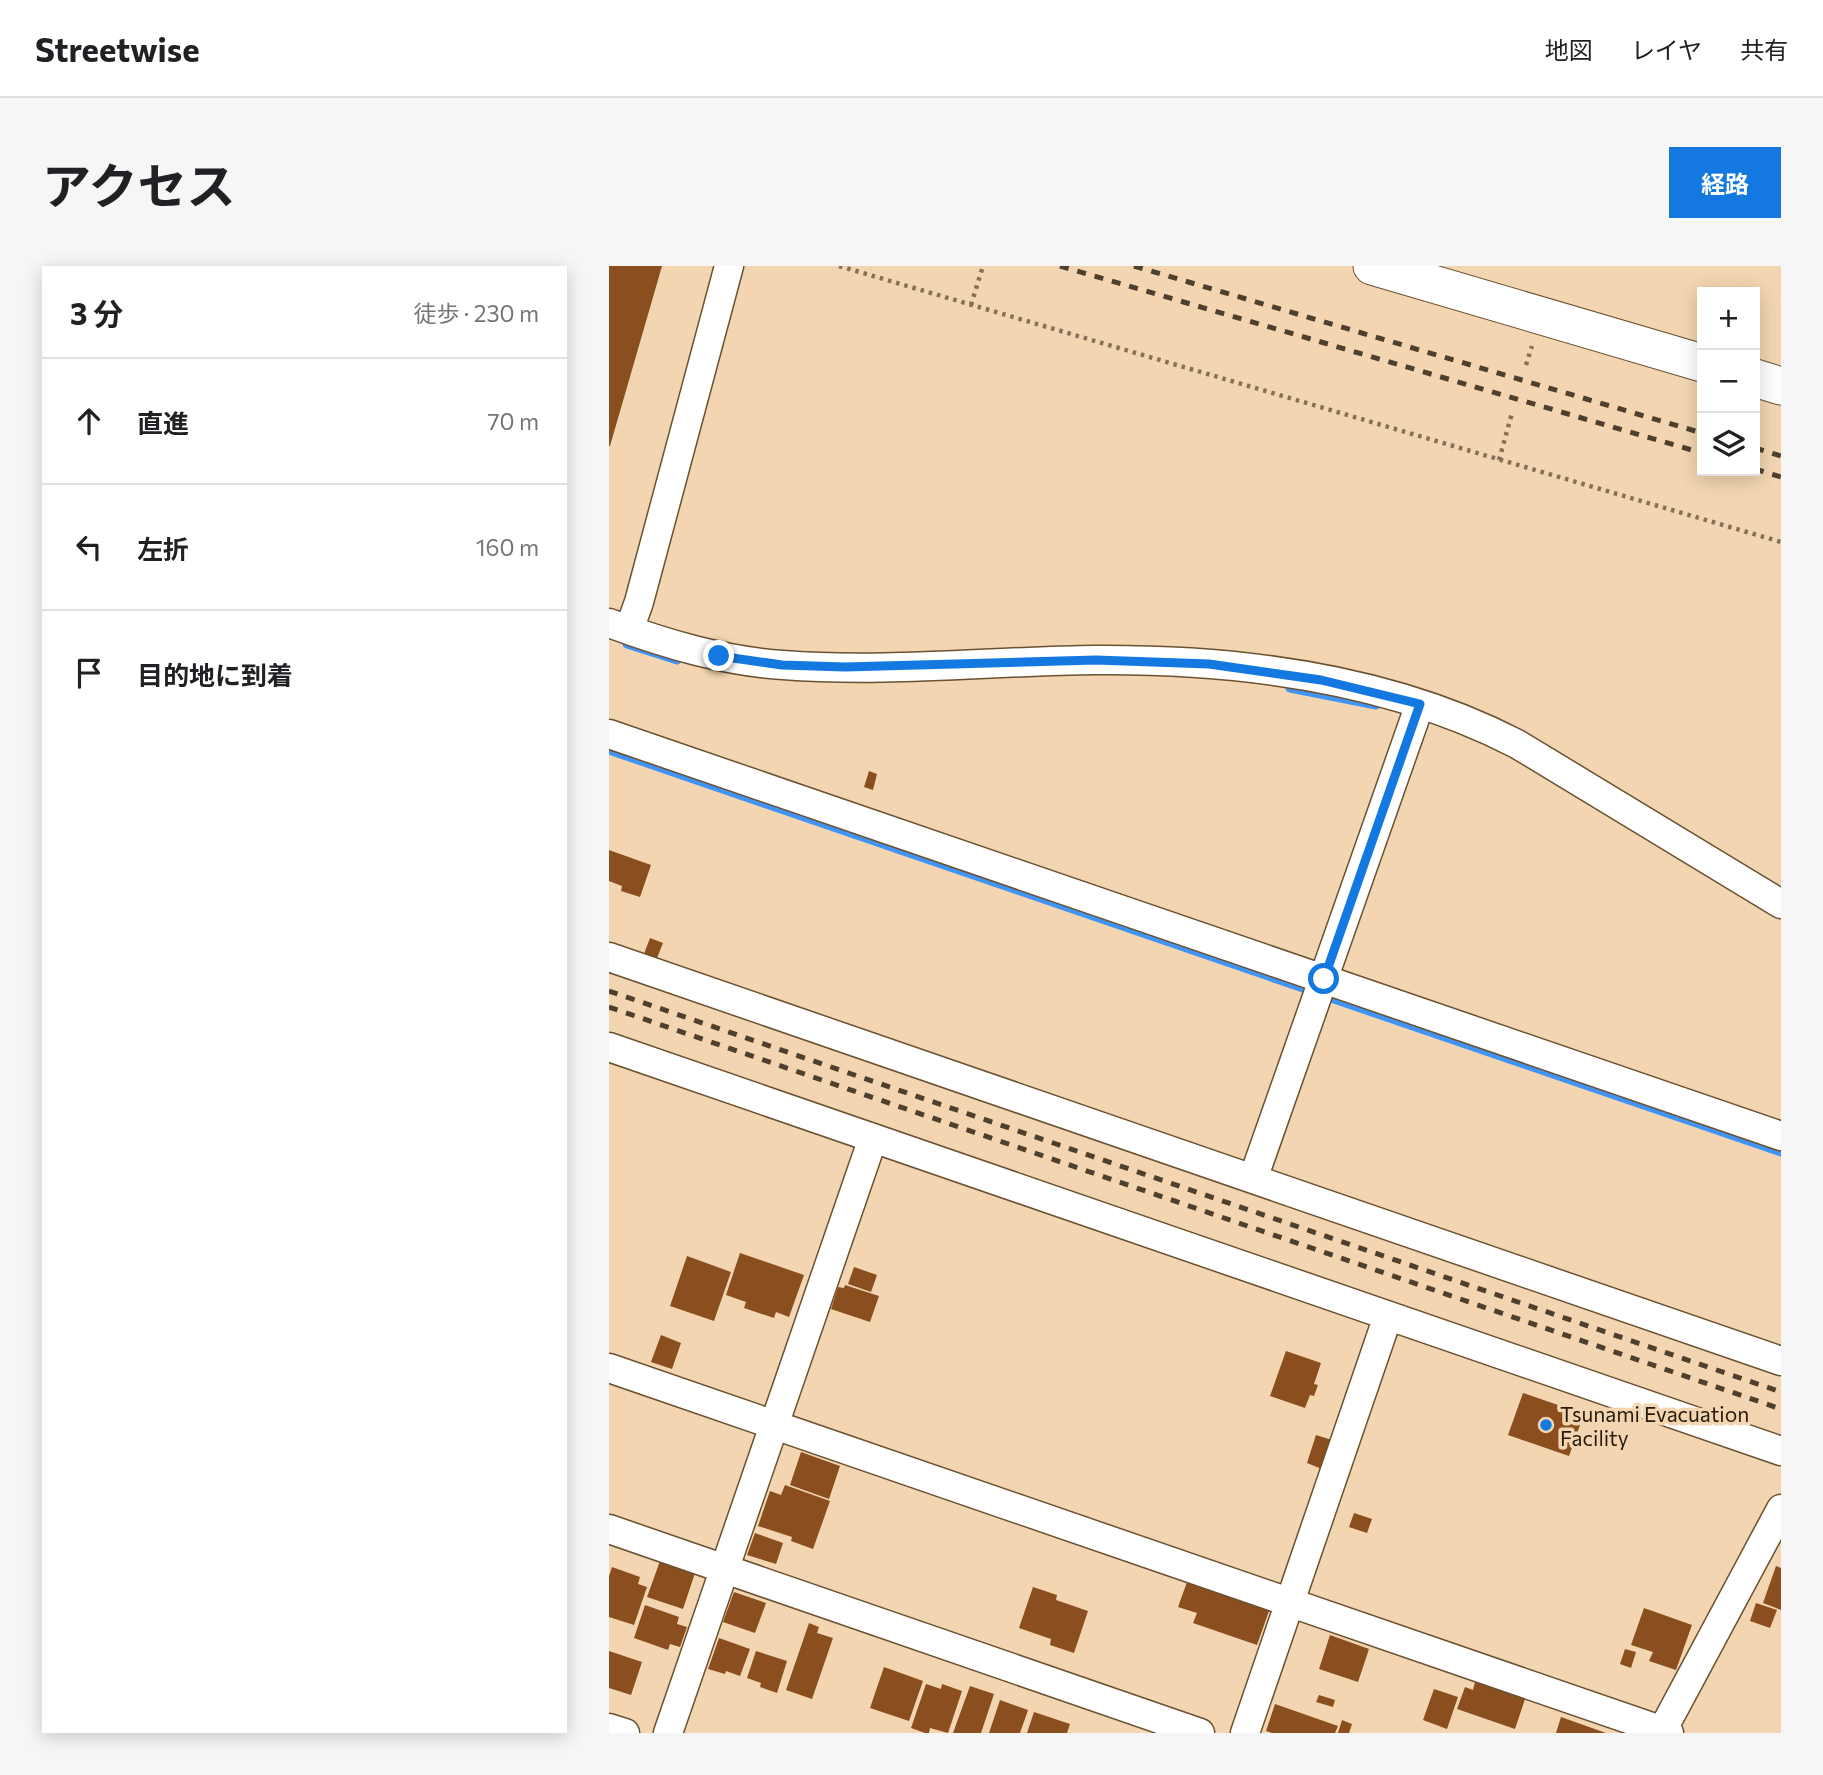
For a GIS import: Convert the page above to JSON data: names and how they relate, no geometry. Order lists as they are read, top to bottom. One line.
{"places":["Tsunami Evacuation Facility"],"page":{"header":"Streetwise","nav":["地図","レイヤ","共有"],"title":"アクセス","buttons":"経路","heading":["3 分","徒歩 · 230 m"],"map_buttons":["+","−"],"list":[["直進","70 m"],["左折","160 m"],"目的地に到着"]}}
